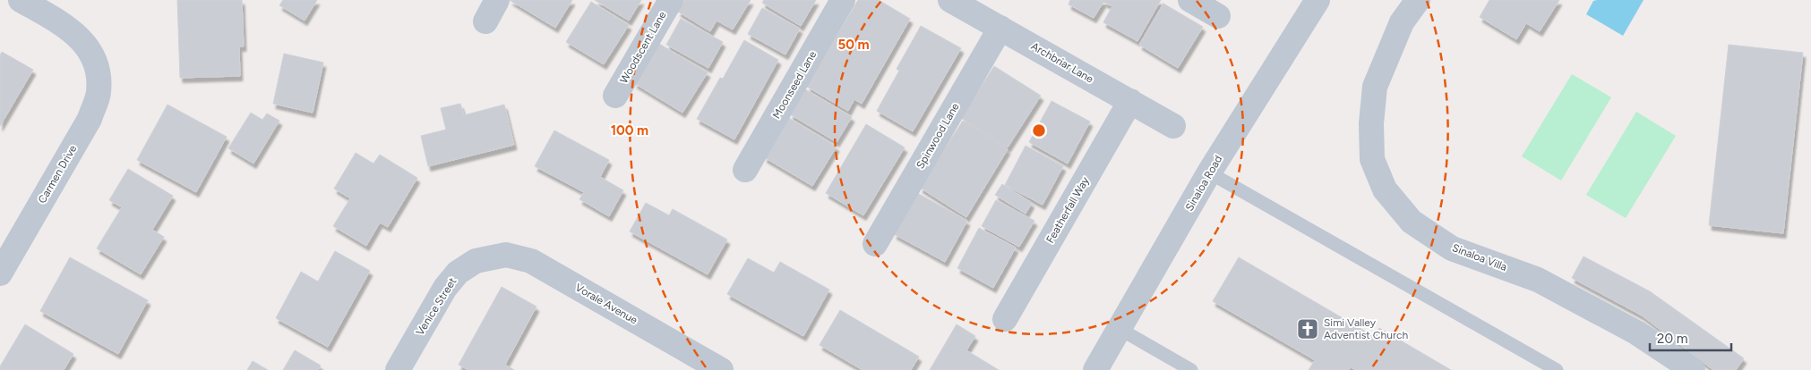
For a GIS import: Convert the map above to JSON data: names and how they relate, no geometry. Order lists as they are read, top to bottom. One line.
{"streets":{"street":["Woodscent Lane","Archbriar Lane","Moonseed Lane","Spinwood Lane","Carmen Drive","Sinaloa Road","Featherfall Way","Sinaloa Villa","Vorale Avenue","Venice Street"]},"crossings":[["Archbriar Lane","Spinwood Lane"],["Archbriar Lane","Featherfall Way"],["Vorale Avenue","Venice Street"]],"places":{"church":["Simi Valley Adventist Church"]},"scale_bar":"20 m","rings":["50 m","100 m"]}
